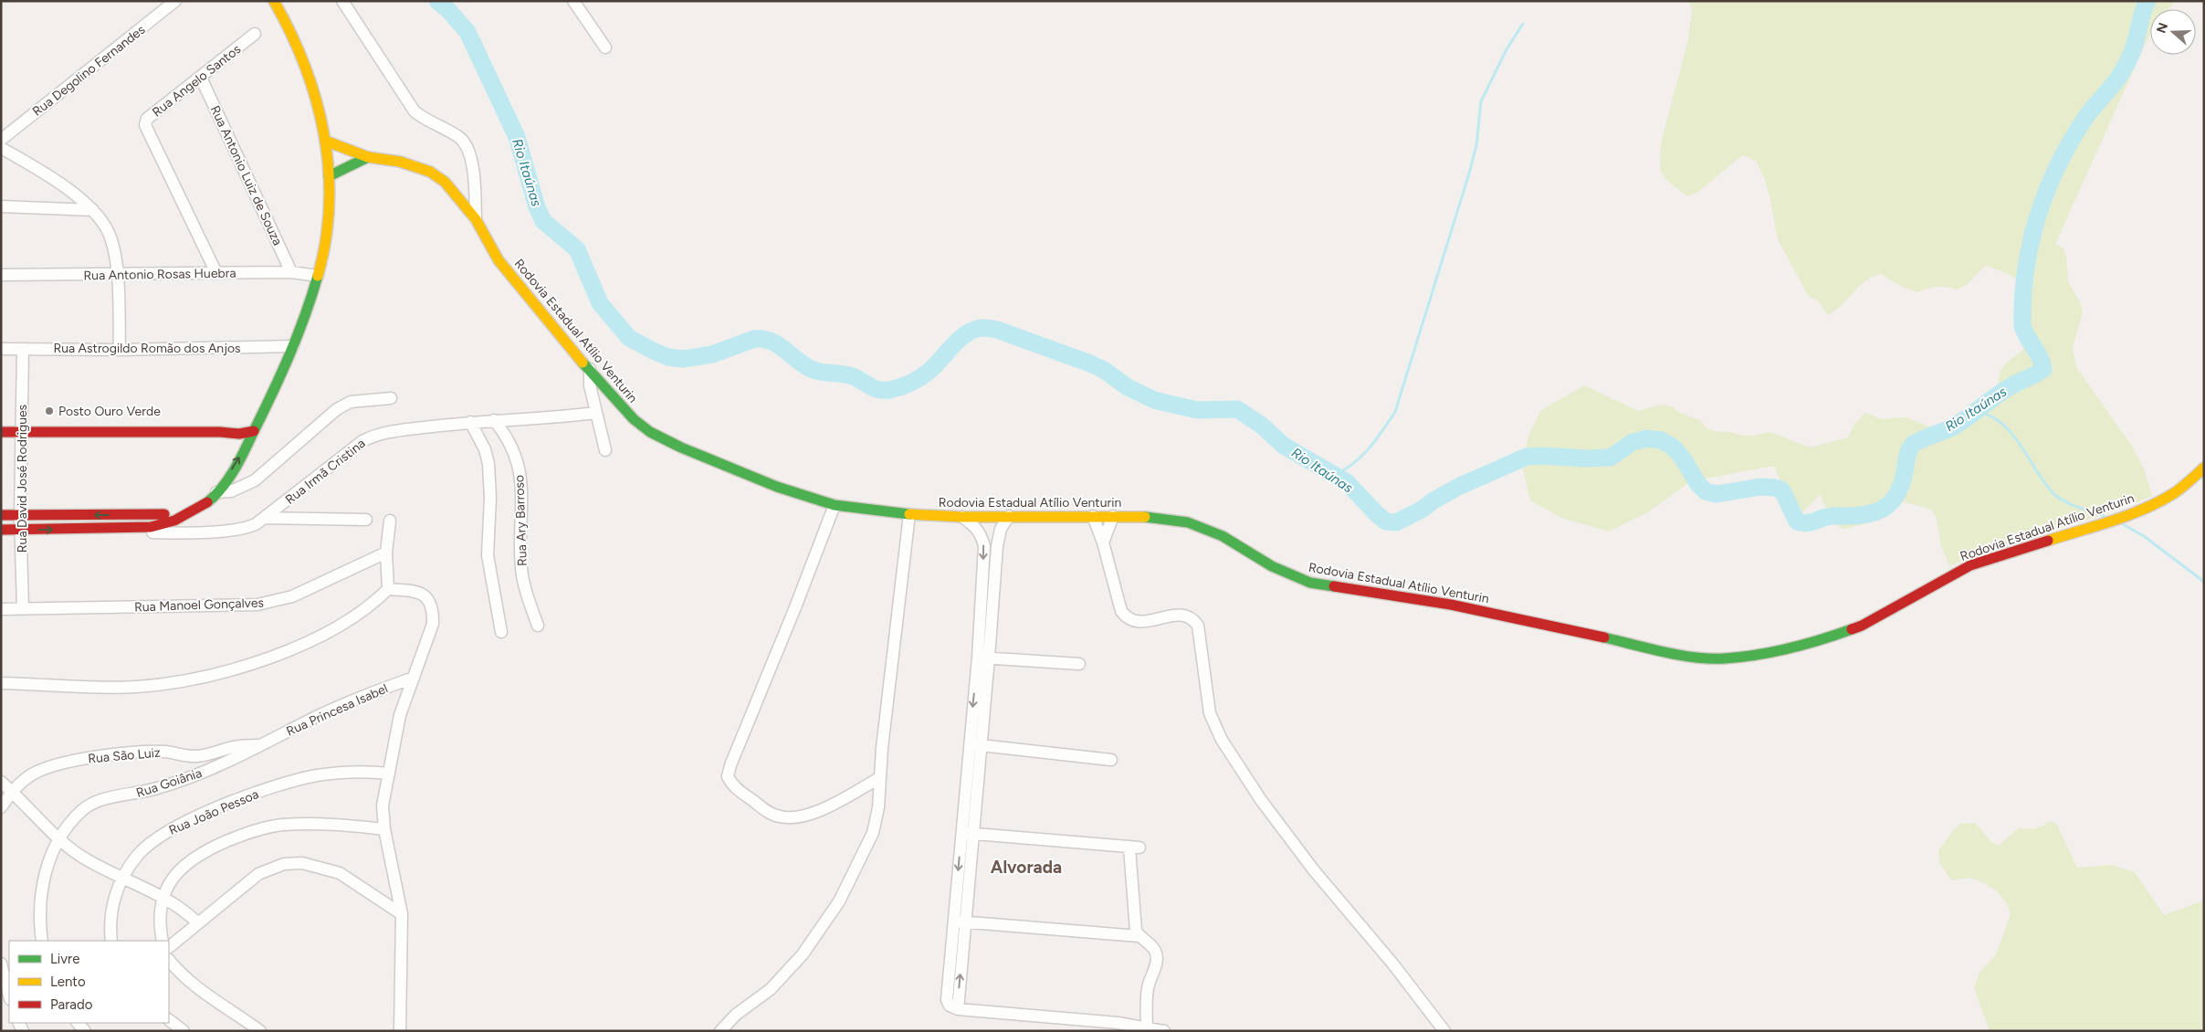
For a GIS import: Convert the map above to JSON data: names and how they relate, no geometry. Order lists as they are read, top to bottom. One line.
{"streets":{"main road":["Rodovia Estadual Atílio Venturin"],"street":["Rua Degolino Fernandes","Rua Angelo Santos","Rua Antonio Luiz de Souza","Rua Antonio Rosas Huebra","Rua Astrogildo Romão dos Anjos","Rua Irmã Cristina","Rua David José Rodrigues","Rua Ary Barroso","Rua Manoel Gonçalves","Rua Princesa Isabel","Rua São Luiz","Rua Goiânia","Rua João Pessoa"]},"crossings":[["Rua Angelo Santos","Rua Antonio Luiz de Souza"],["Rua Angelo Santos","Rua Antonio Rosas Huebra"],["Rua Antonio Luiz de Souza","Rua Antonio Rosas Huebra"],["Rua Astrogildo Romão dos Anjos","Rua David José Rodrigues"],["Rua Irmã Cristina","Rua Ary Barroso"],["Rua David José Rodrigues","Rua Manoel Gonçalves"],["Rua Princesa Isabel","Rua São Luiz"],["Rua Princesa Isabel","Rua Goiânia"],["Rua São Luiz","Rua Goiânia"]],"districts":["Alvorada"],"water":["Rio Itaúnas"],"places":["Posto Ouro Verde"],"legend":["Livre","Lento","Parado"],"north":"left"}
